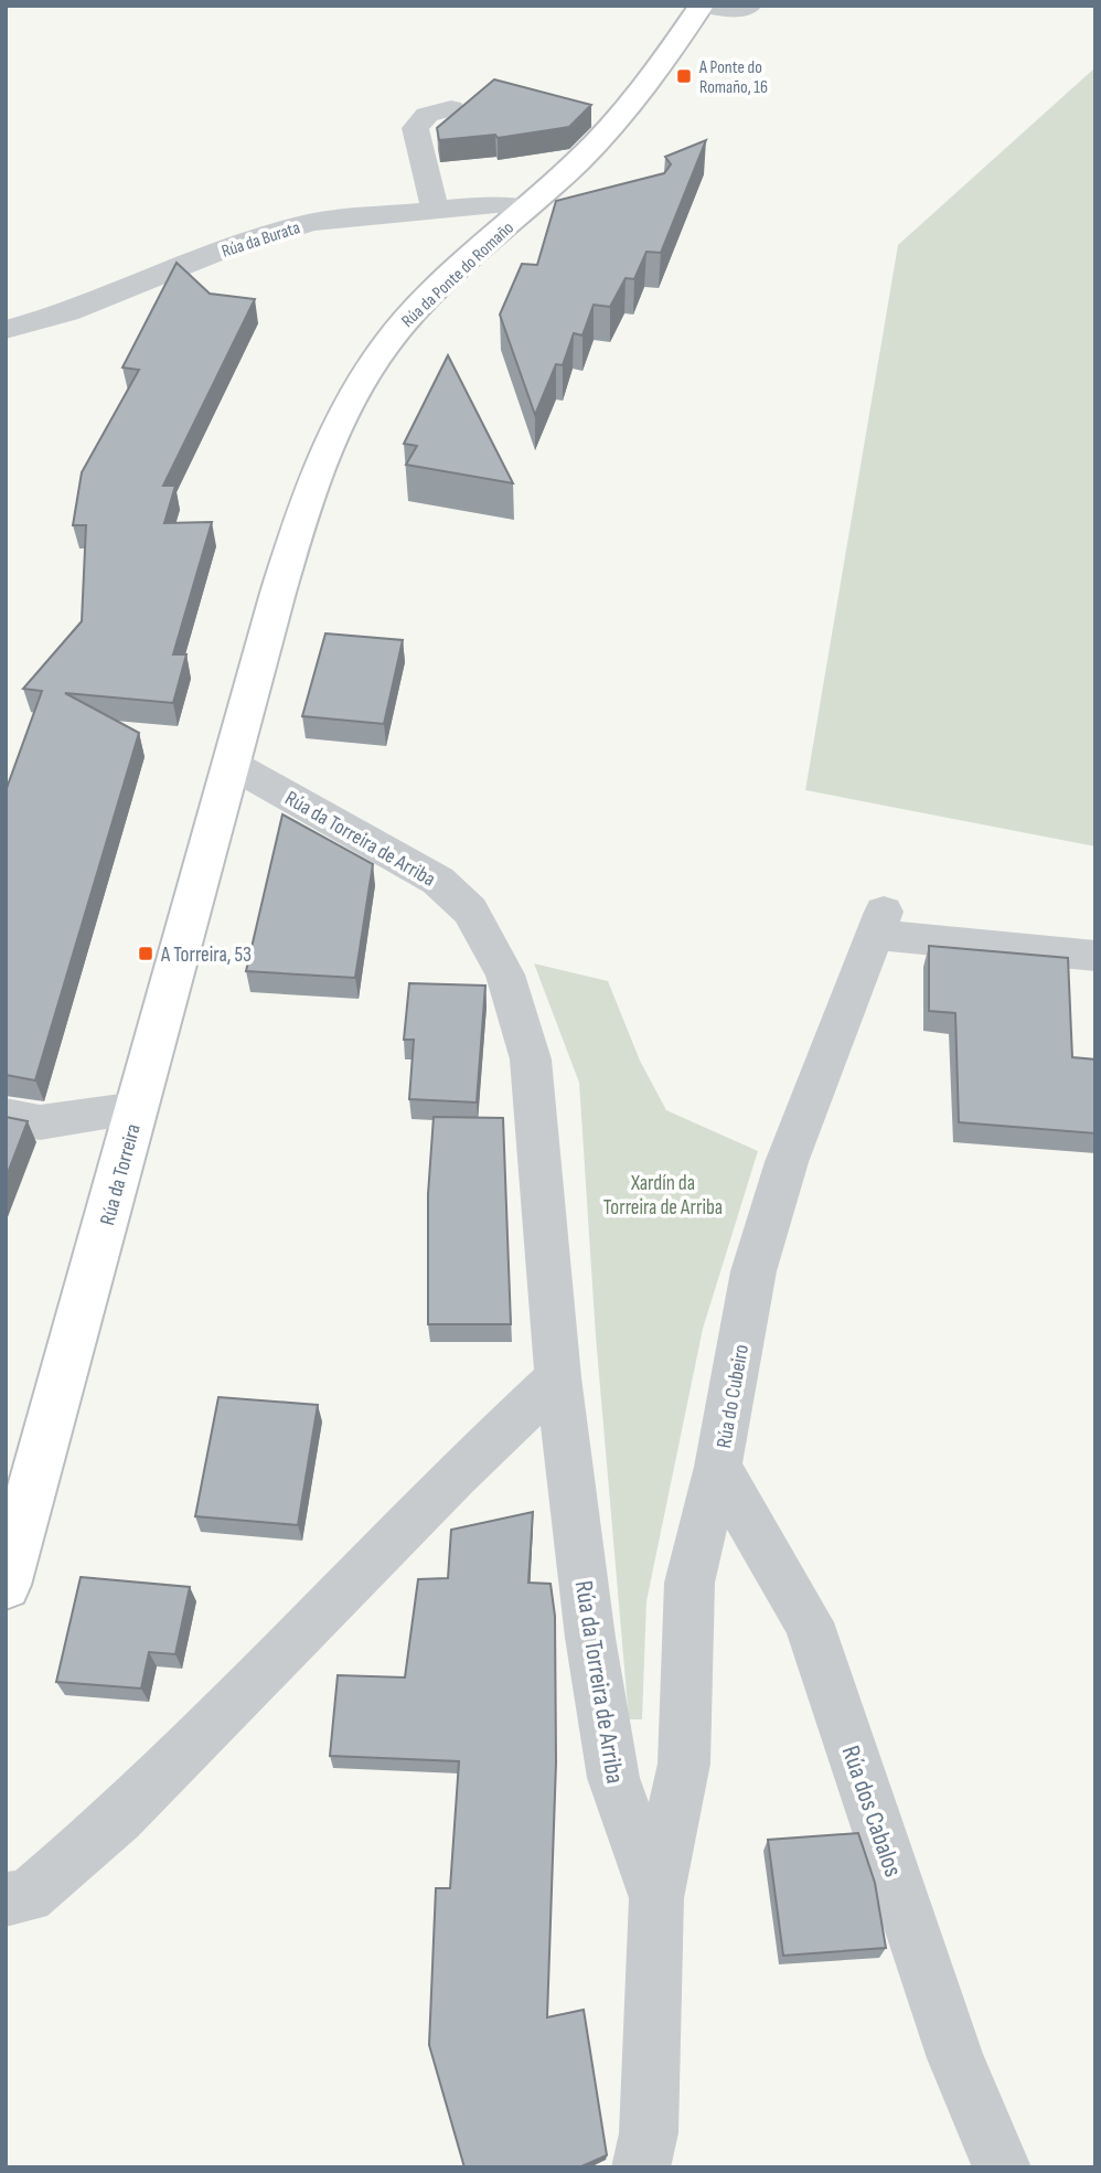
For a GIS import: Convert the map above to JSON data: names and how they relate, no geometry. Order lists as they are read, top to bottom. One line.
{"streets":{"main road":["Rúa da Ponte do Romaño","Rúa da Torreira"],"street":["Rúa da Burata","Rúa da Torreira de Arriba","Rúa do Cubeiro","Rúa dos Cabalos"]},"crossings":[["Rúa da Burata","Rúa da Ponte do Romaño"],["Rúa da Ponte do Romaño","Rúa da Torreira de Arriba"],["Rúa da Ponte do Romaño","Rúa da Torreira"],["Rúa da Torreira de Arriba","Rúa da Torreira"],["Rúa da Torreira de Arriba","Rúa do Cubeiro"],["Rúa do Cubeiro","Rúa dos Cabalos"]],"parks":["Xardín da Torreira de Arriba"],"places":{"transit":["A Ponte do Romaño, 16","A Torreira, 53"]}}
